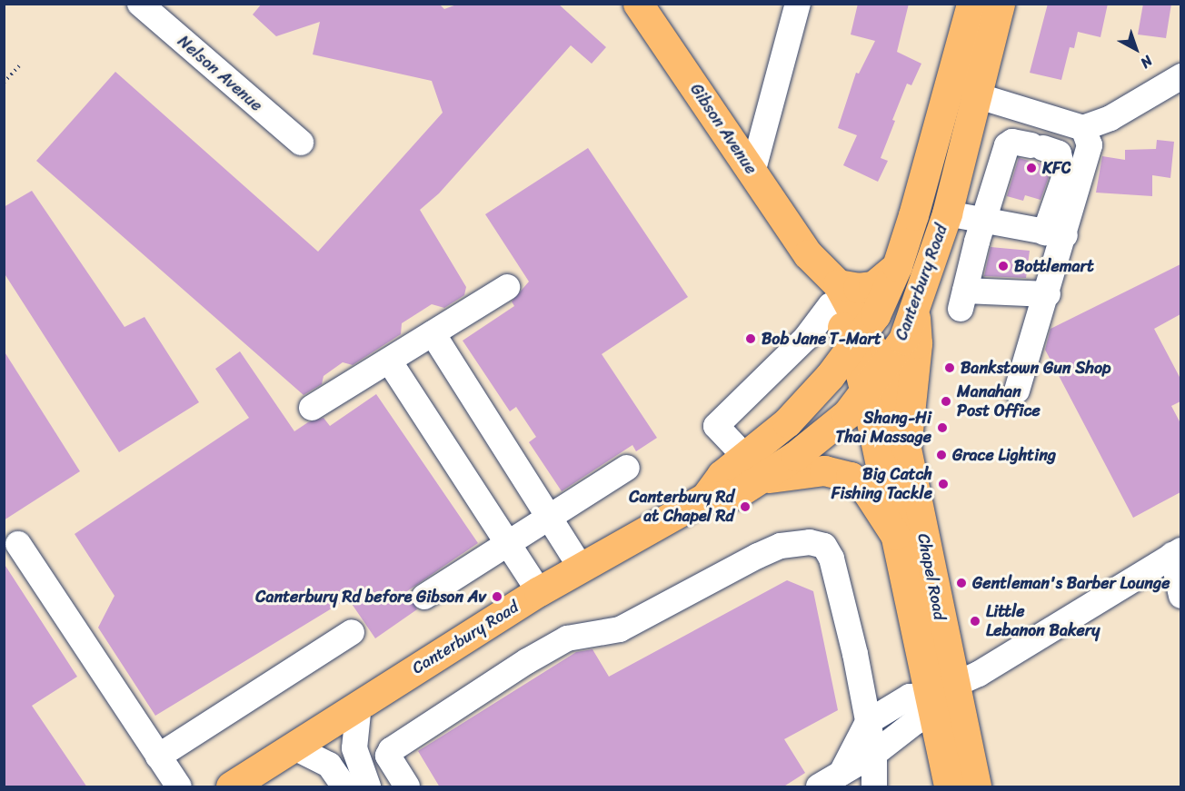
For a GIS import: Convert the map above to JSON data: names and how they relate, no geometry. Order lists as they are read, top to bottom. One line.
{"streets":{"main road":["Gibson Avenue","Canterbury Road","Chapel Road"],"street":["Nelson Avenue"]},"crossings":[["Gibson Avenue","Canterbury Road"],["Gibson Avenue","Chapel Road"],["Canterbury Road","Chapel Road"]],"places":["KFC","Bottlemart","Bob Jane T-Mart","Bankstown Gun Shop","Manahan Post Office","Shang-Hi Thai Massage","Grace Lighting","Big Catch Fishing Tackle","Canterbury Rd at Chapel Rd","Gentleman's Barber Lounge","Canterbury Rd before Gibson Av","Little Lebanon Bakery"],"north":"bottom right"}
